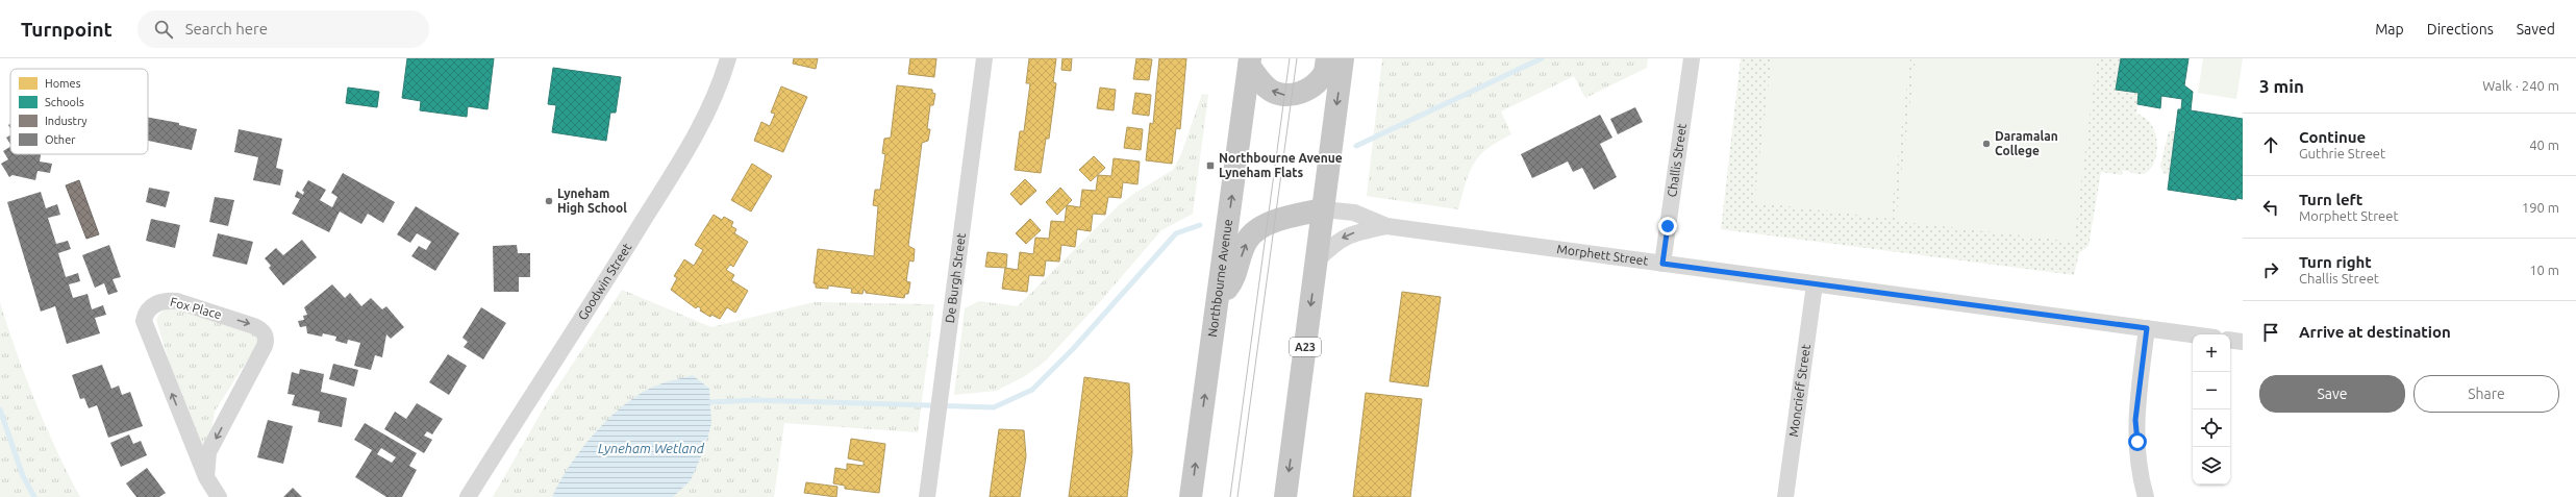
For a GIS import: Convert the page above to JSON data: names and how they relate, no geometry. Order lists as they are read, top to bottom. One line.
{"streets":{"highway":["Northbourne Avenue","A23"],"street":["Challis Street","Morphett Street","De Burgh Street","Goodwin Street","Fox Place","Moncrieff Street"]},"crossings":[["Challis Street","Morphett Street"],["Morphett Street","A23"],["Morphett Street","Moncrieff Street"]],"water":["Lyneham Wetland"],"places":{"other":["Daramalan College","Lyneham High School"],"transit":["Northbourne Avenue Lyneham Flats"]},"legend":["Homes","Schools","Industry","Other"],"page":{"header":"Turnpoint","search":"Search here","nav":["Map","Directions","Saved"],"heading":["3 min","Walk · 240 m"],"list":[["Continue","Guthrie Street","40 m"],["Turn left","Morphett Street","190 m"],["Turn right","Challis Street","10 m"],"Arrive at destination"],"map_buttons":["+","−"],"buttons":["Save","Share"]}}
